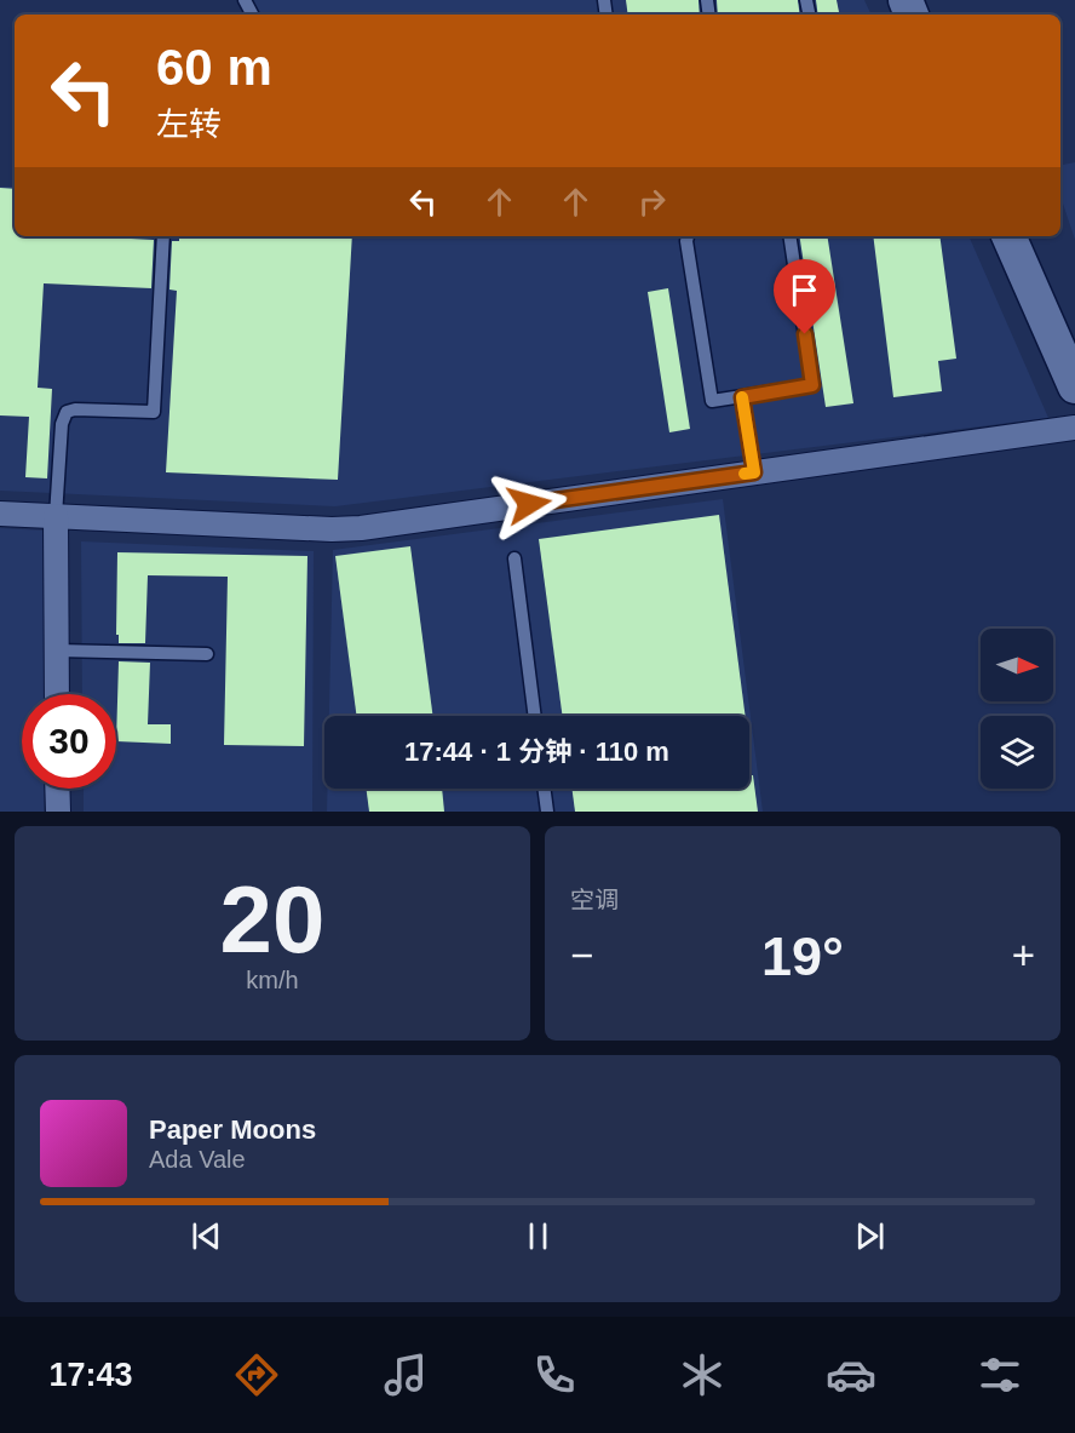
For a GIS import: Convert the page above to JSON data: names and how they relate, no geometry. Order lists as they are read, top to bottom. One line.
{"north":"right","page":{"turn":["60 m","左转"],"limit":"30","trip":"17:44 · 1 分钟 · 110 m","tile":[["20","km/h"],"空调"],"heat":["−","19°","+"],"song":["Paper Moons","Ada Vale"],"tabs":"17:43"}}
